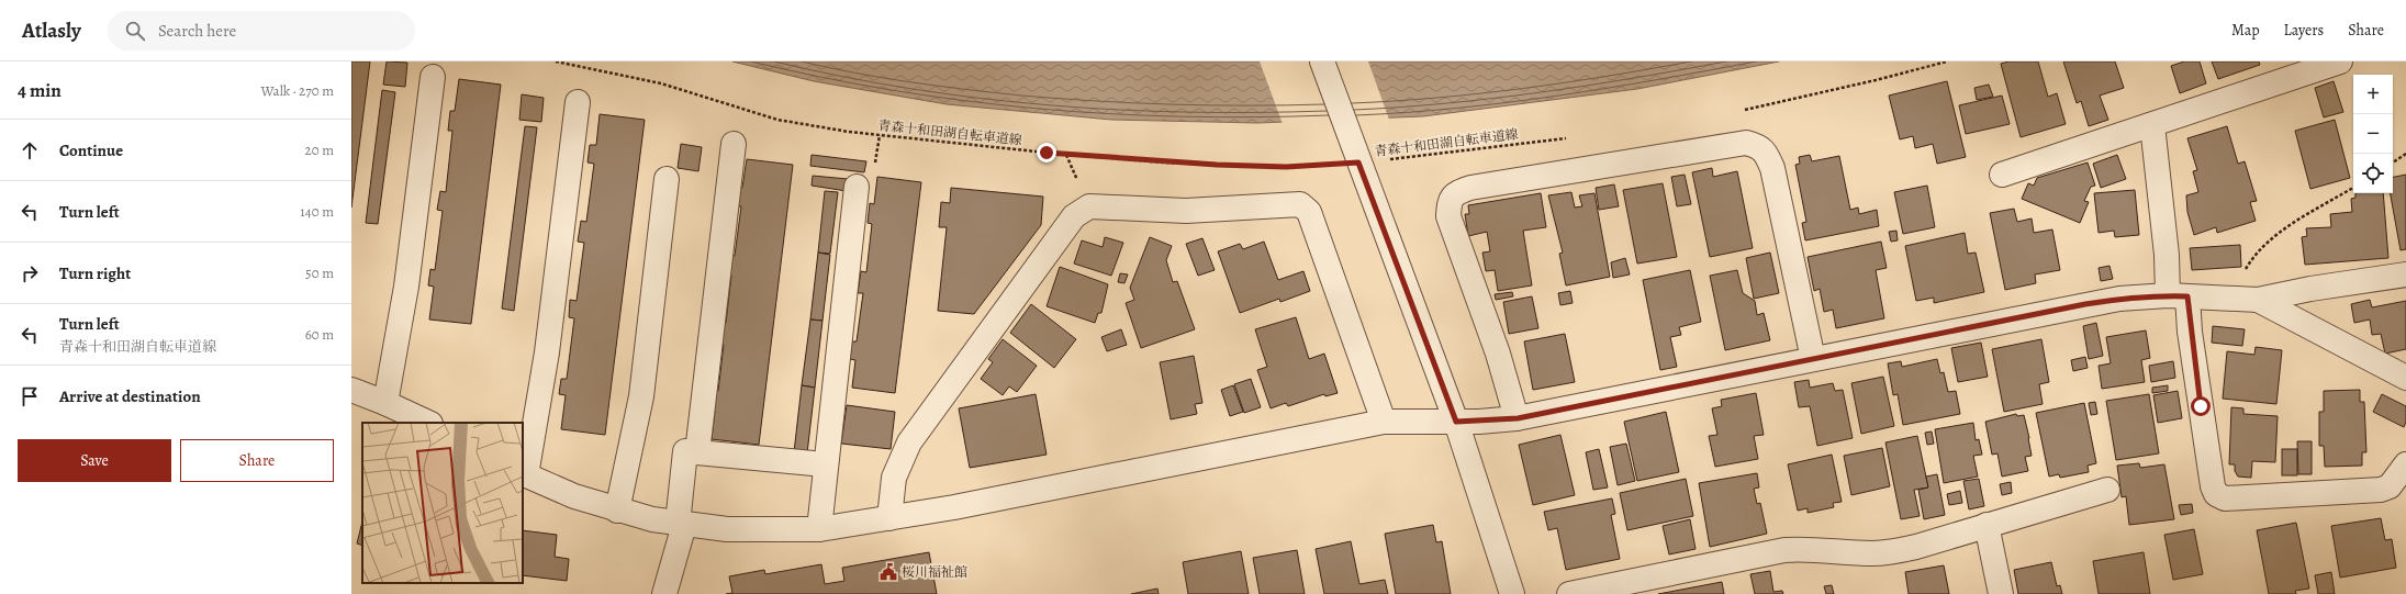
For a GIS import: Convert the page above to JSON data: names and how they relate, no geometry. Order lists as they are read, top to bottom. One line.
{"streets":{"path":["青森十和田湖自転車道線"]},"places":{"public building":["桜川福祉館"]},"page":{"header":"Atlasly","search":"Search here","nav":["Map","Layers","Share"],"heading":["4 min","Walk · 270 m"],"map_buttons":["+","−"],"list":[["Continue","20 m"],["Turn left","140 m"],["Turn right","50 m"],["Turn left","青森十和田湖自転車道線","60 m"],"Arrive at destination"],"buttons":["Save","Share"]}}
